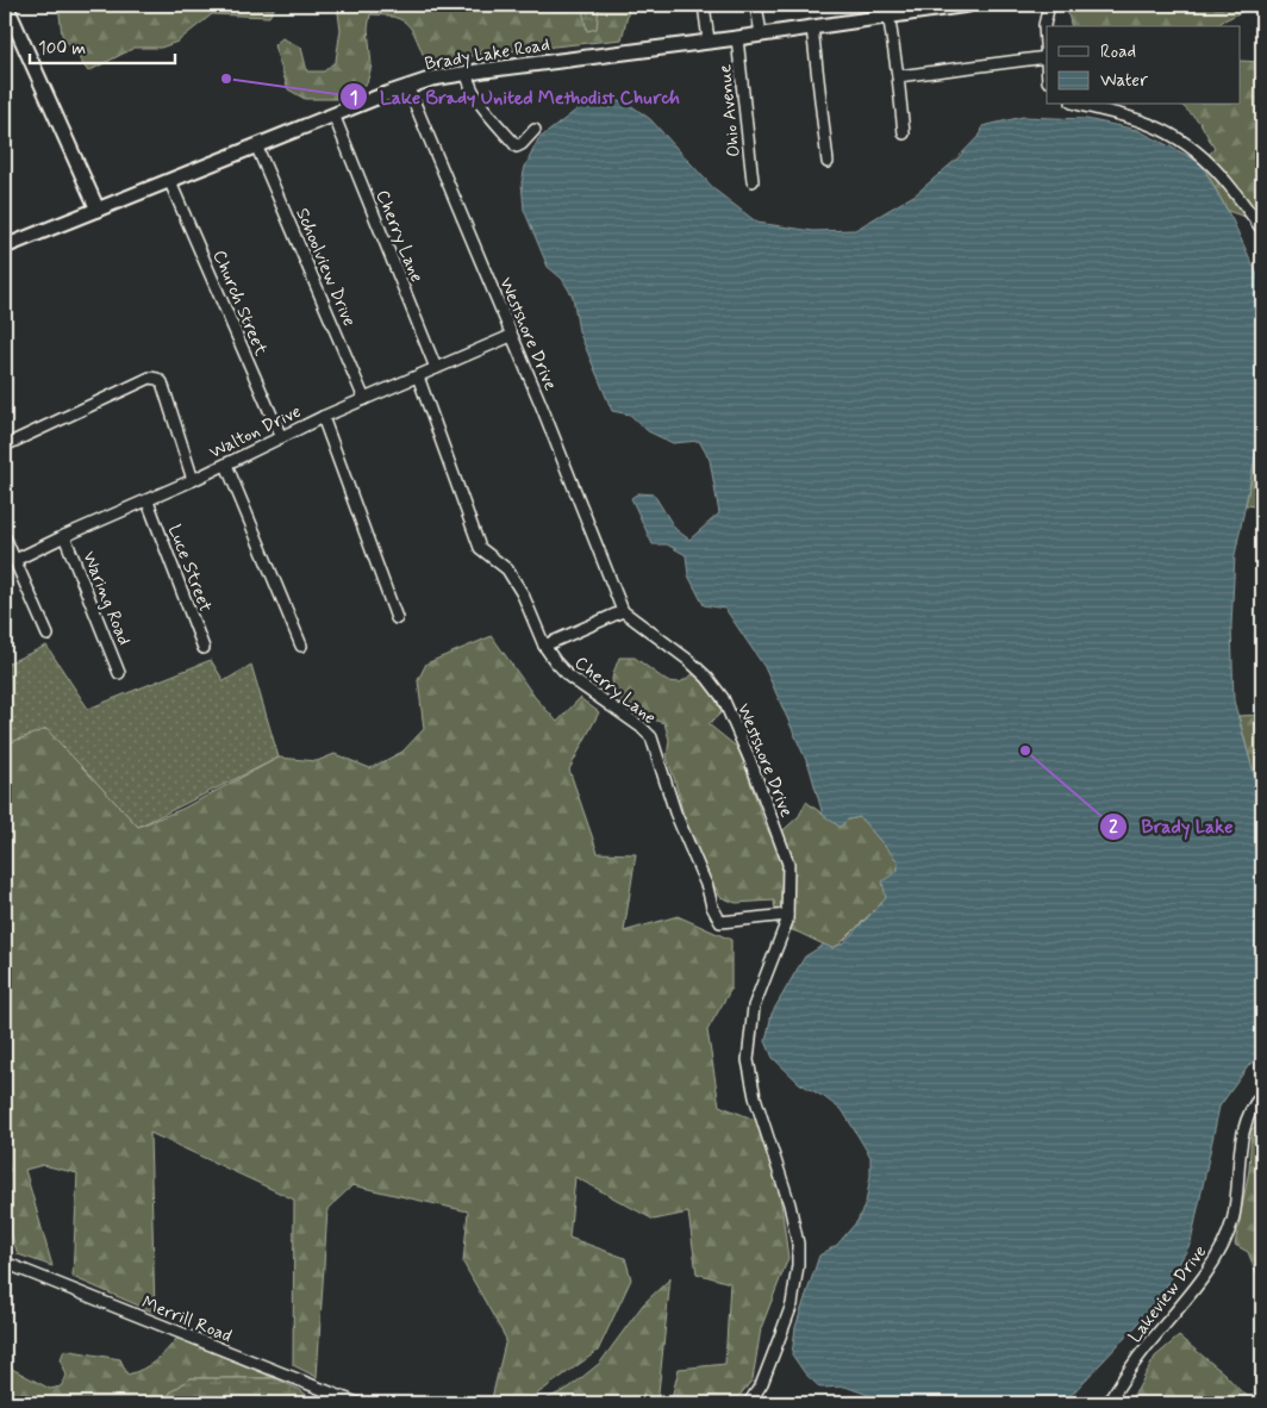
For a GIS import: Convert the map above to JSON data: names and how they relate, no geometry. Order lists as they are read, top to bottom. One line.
{"streets":{"street":["Brady Lake Road","Ohio Avenue","Cherry Lane","Schoolview Drive","Church Street","Westshore Drive","Walton Drive","Luce Street","Waring Road","Lakeview Drive","Merrill Road"]},"crossings":[["Brady Lake Road","Ohio Avenue"],["Brady Lake Road","Cherry Lane"],["Brady Lake Road","Schoolview Drive"],["Brady Lake Road","Church Street"],["Brady Lake Road","Westshore Drive"],["Cherry Lane","Westshore Drive"],["Cherry Lane","Walton Drive"],["Schoolview Drive","Walton Drive"],["Church Street","Walton Drive"],["Westshore Drive","Walton Drive"],["Walton Drive","Luce Street"],["Walton Drive","Waring Road"]],"places":["Lake Brady United Methodist Church","Brady Lake"],"legend":["Road","Water"],"scale_bar":"100 m"}
